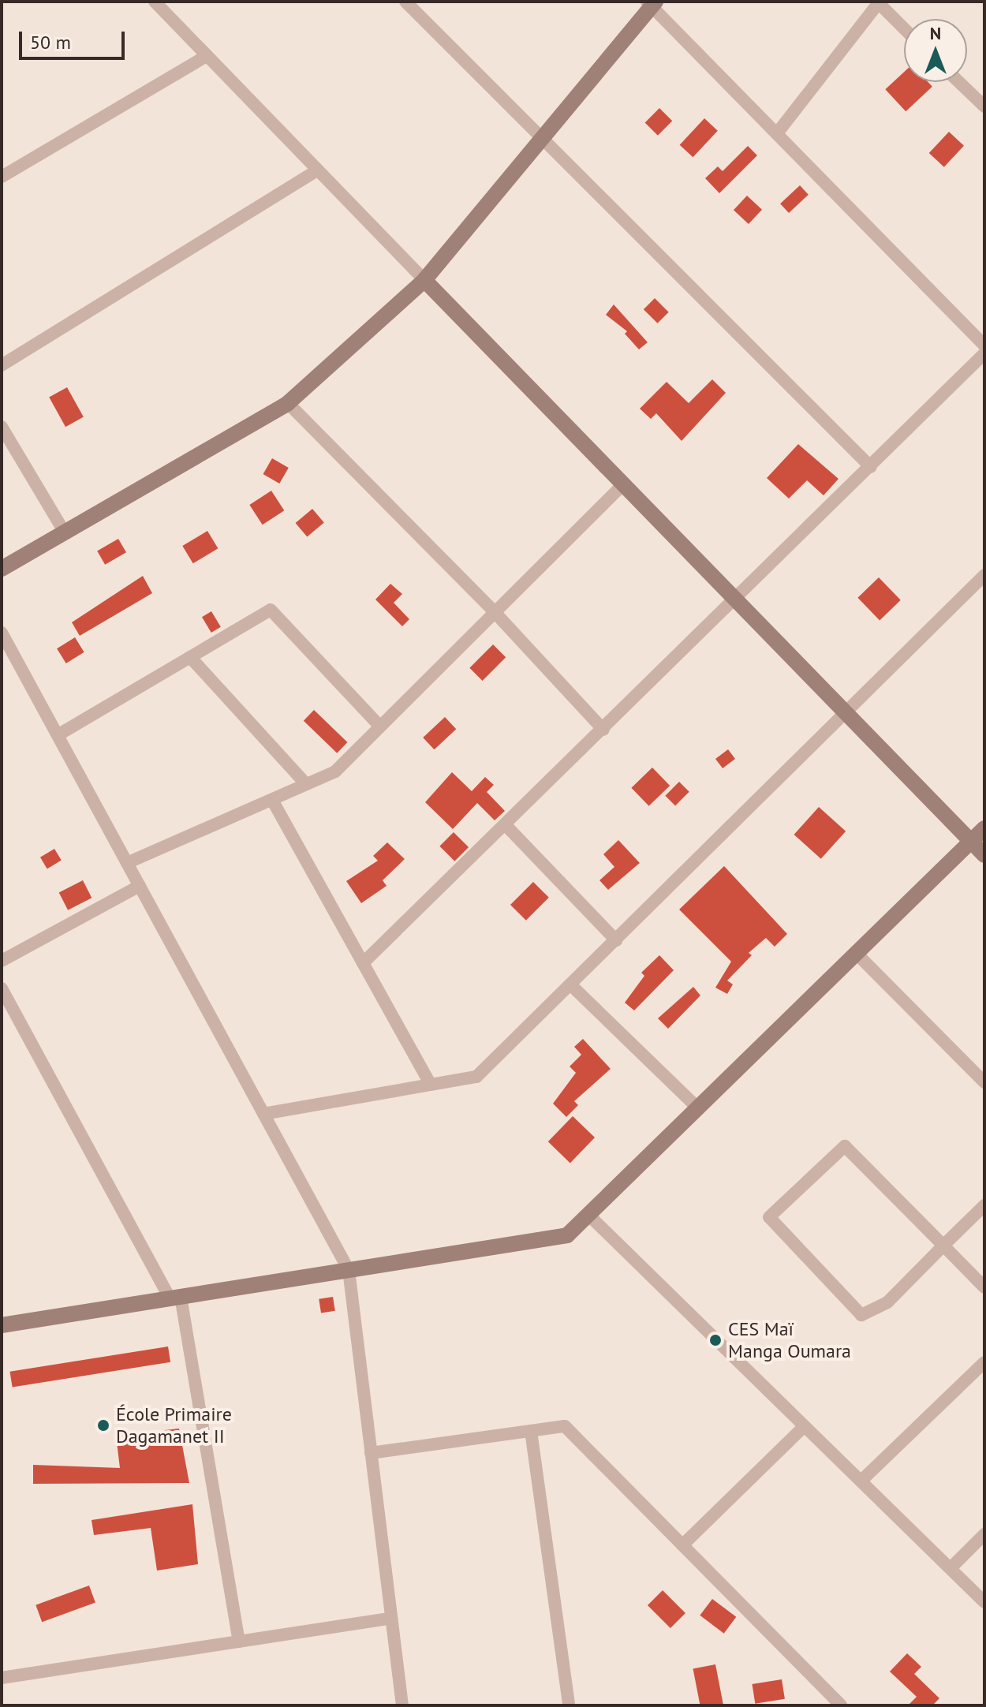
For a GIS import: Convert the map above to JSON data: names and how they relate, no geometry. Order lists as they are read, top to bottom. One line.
{"places":["CES Maï Manga Oumara","École Primaire Dagamanet II"],"scale_bar":"50 m","north":"top"}
